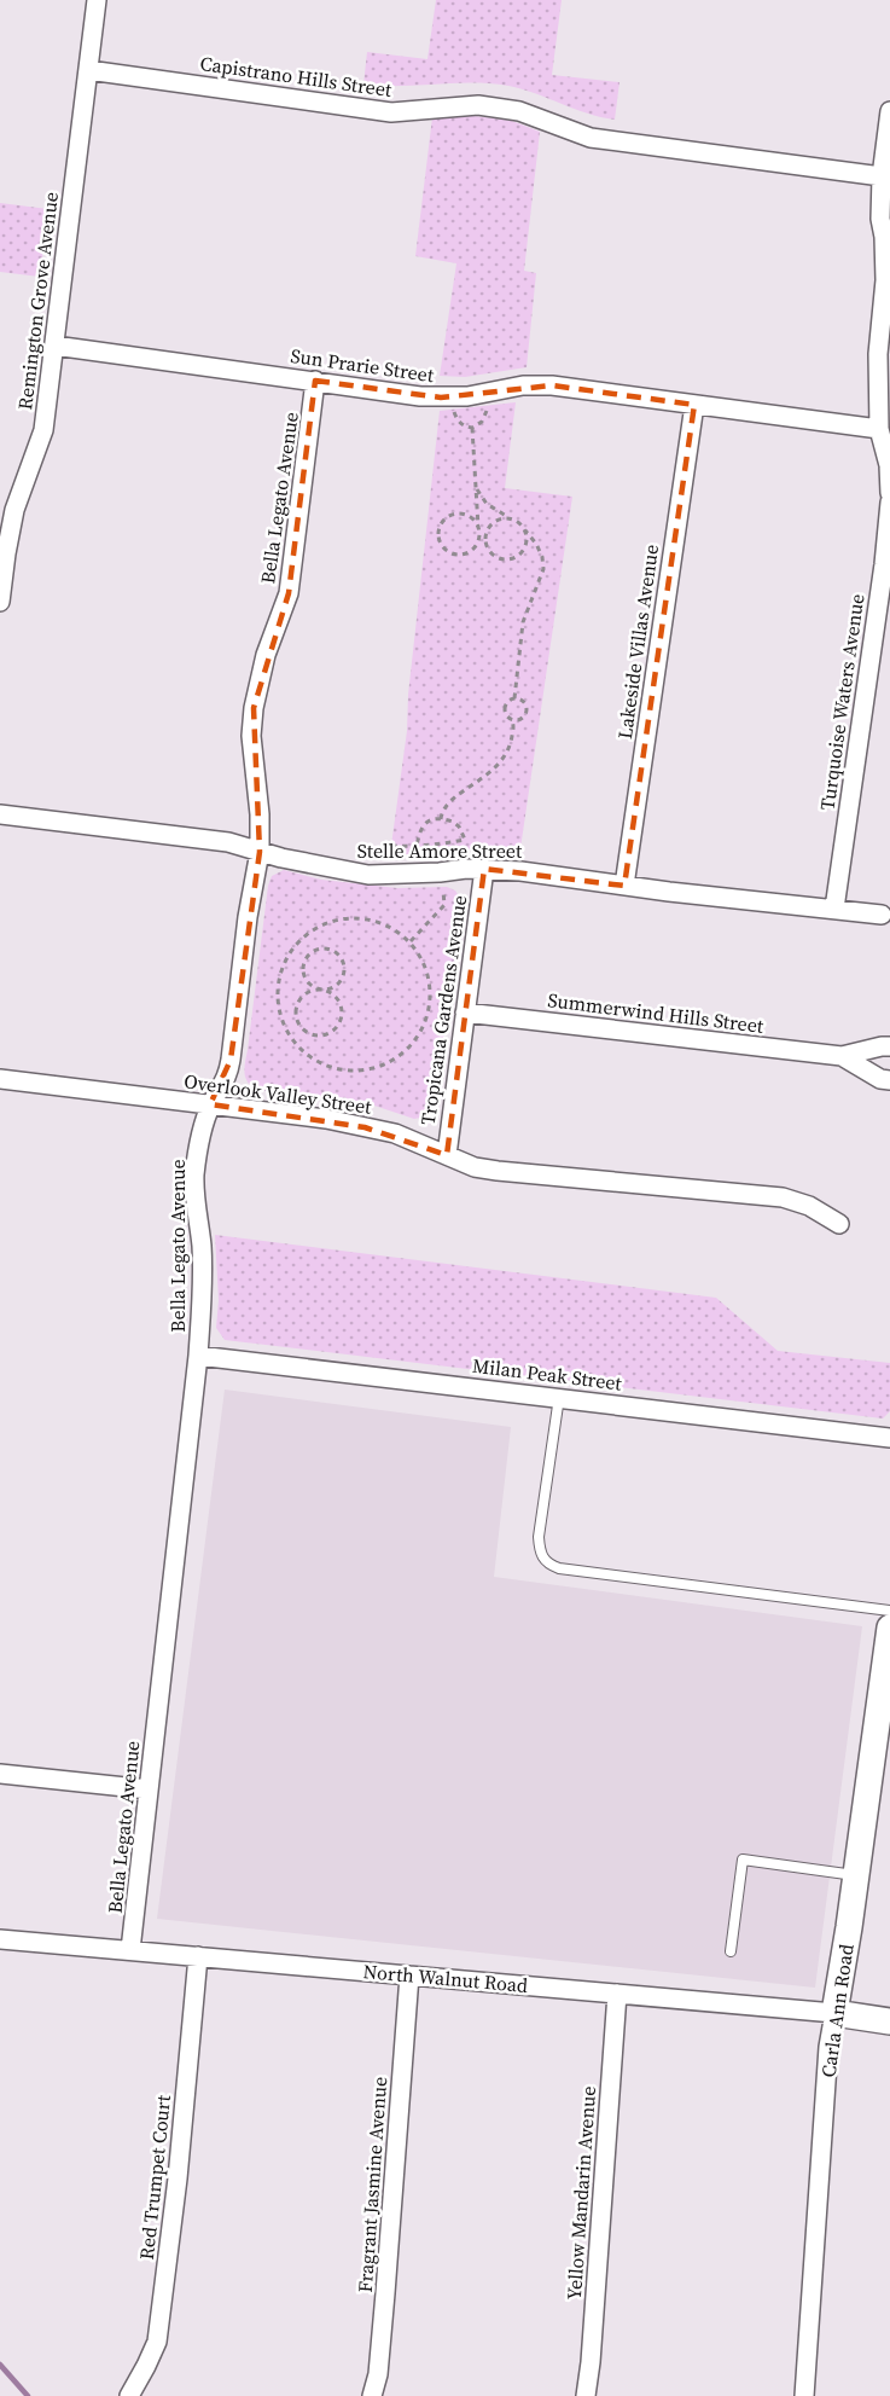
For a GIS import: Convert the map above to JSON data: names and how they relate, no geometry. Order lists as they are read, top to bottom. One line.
{"streets":{"street":["Capistrano Hills Street","Remington Grove Avenue","Sun Prarie Street","Bella Legato Avenue","Lakeside Villas Avenue","Turquoise Waters Avenue","Stelle Amore Street","Tropicana Gardens Avenue","Summerwind Hills Street","Overlook Valley Street","Milan Peak Street","North Walnut Road","Carla Ann Road","Red Trumpet Court","Fragrant Jasmine Avenue","Yellow Mandarin Avenue"]},"crossings":[["Capistrano Hills Street","Remington Grove Avenue"],["Remington Grove Avenue","Sun Prarie Street"],["Sun Prarie Street","Bella Legato Avenue"],["Sun Prarie Street","Lakeside Villas Avenue"],["Bella Legato Avenue","Stelle Amore Street"],["Bella Legato Avenue","Overlook Valley Street"],["Bella Legato Avenue","Milan Peak Street"],["Bella Legato Avenue","North Walnut Road"],["Lakeside Villas Avenue","Stelle Amore Street"],["Turquoise Waters Avenue","Stelle Amore Street"],["Stelle Amore Street","Tropicana Gardens Avenue"],["Tropicana Gardens Avenue","Summerwind Hills Street"],["Tropicana Gardens Avenue","Overlook Valley Street"],["North Walnut Road","Carla Ann Road"],["North Walnut Road","Red Trumpet Court"],["North Walnut Road","Fragrant Jasmine Avenue"],["North Walnut Road","Yellow Mandarin Avenue"]]}
